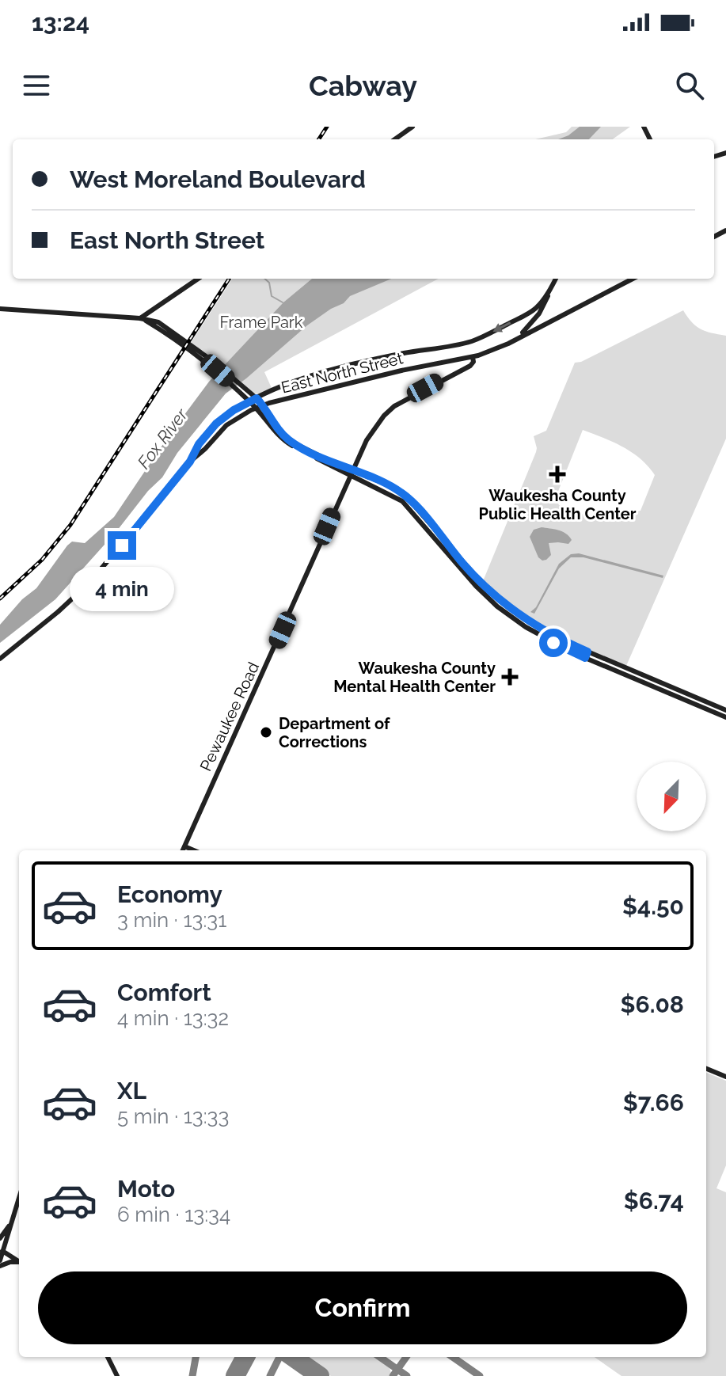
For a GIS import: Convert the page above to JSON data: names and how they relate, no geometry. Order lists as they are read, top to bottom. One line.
{"streets":{"main road":["East North Street","Pewaukee Road"]},"crossings":[["East North Street","Pewaukee Road"]],"water":["Fox River"],"parks":["Frame Park"],"places":{"health":["Waukesha County Public Health Center","Waukesha County Mental Health Center"],"other":["Department of Corrections"]},"north":"bottom left","page":{"status":"13:24","header":"Cabway","banner":["West Moreland Boulevard","East North Street"],"bubble":"4 min","list":[{"name":"Economy","note":"3 min · 13:31","value":"$4.50"},{"name":"Comfort","note":"4 min · 13:32","value":"$6.08"},{"name":"XL","note":"5 min · 13:33","value":"$7.66"},{"name":"Moto","note":"6 min · 13:34","value":"$6.74"}],"buttons":"Confirm"}}
